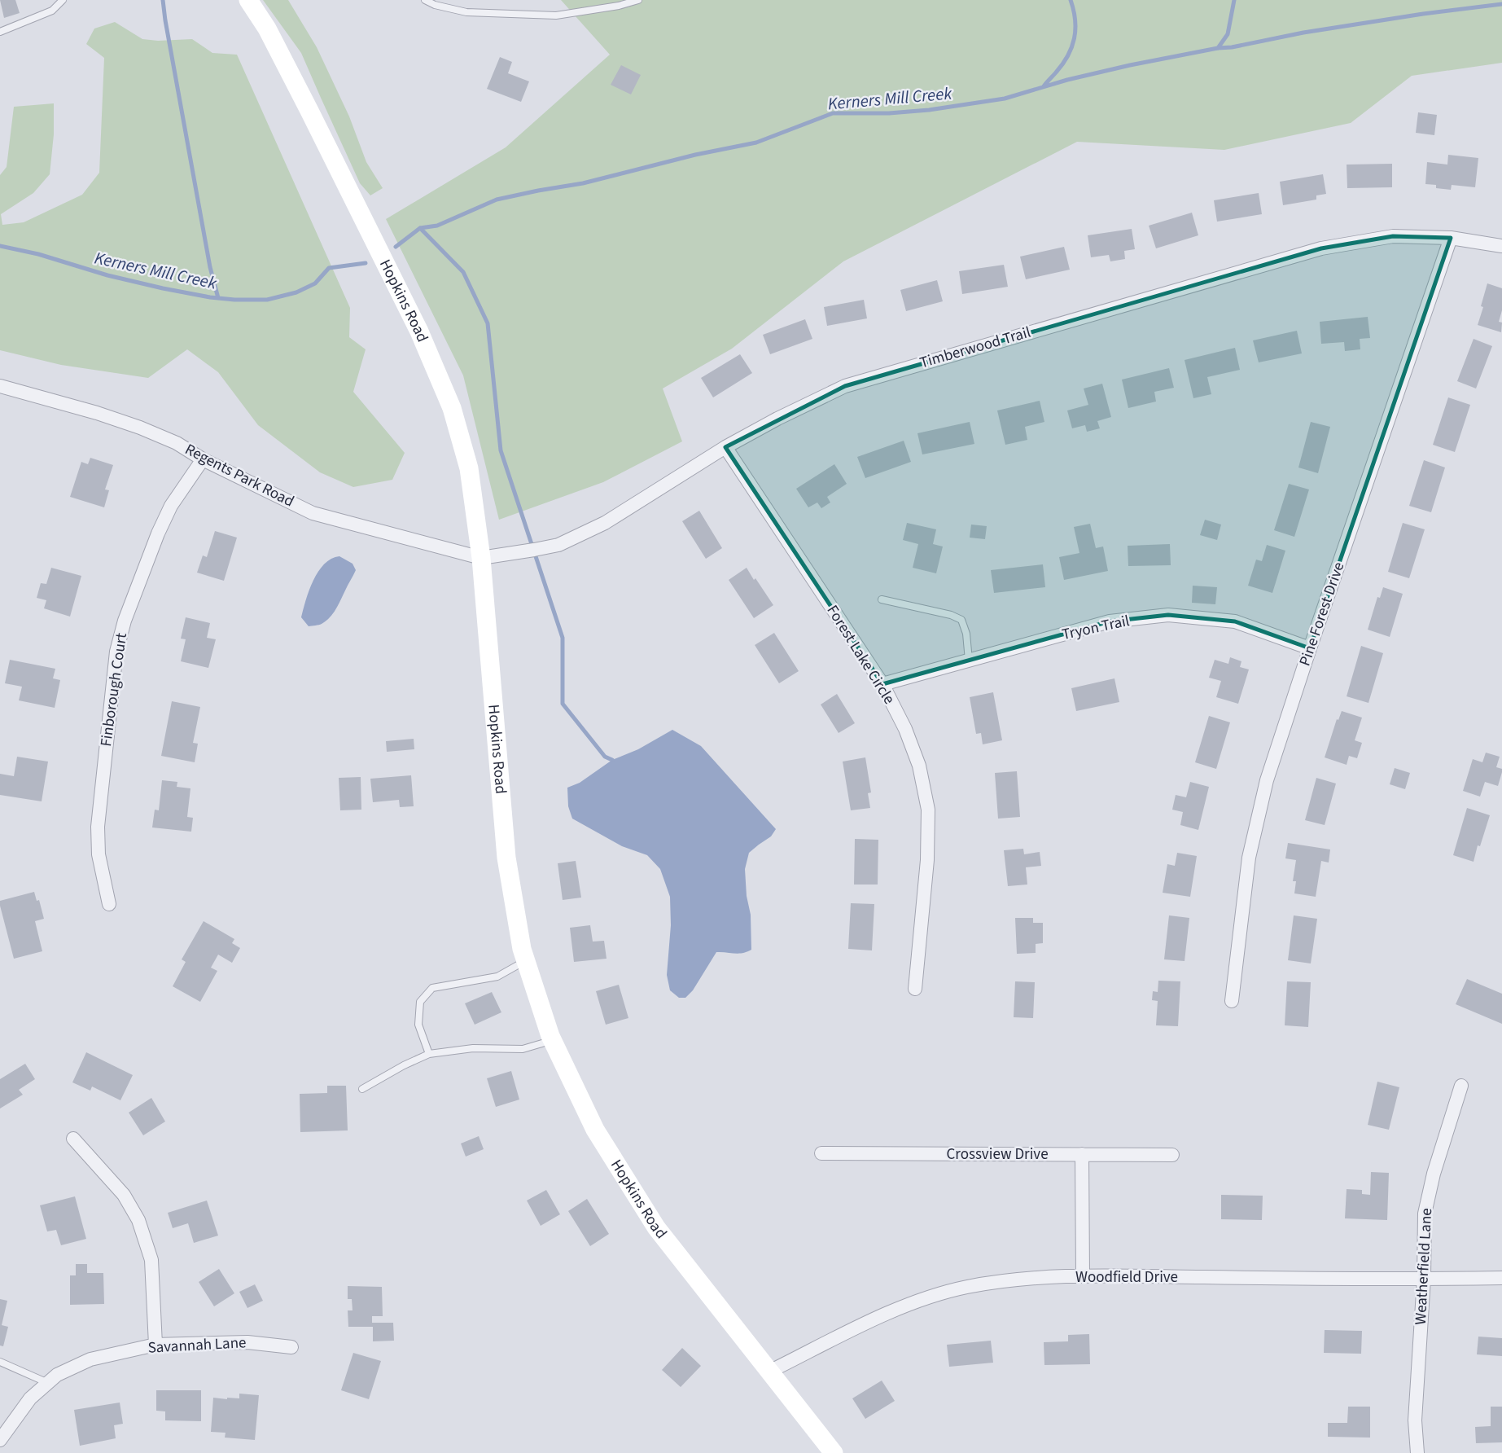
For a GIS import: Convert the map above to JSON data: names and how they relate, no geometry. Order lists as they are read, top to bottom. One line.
{"streets":{"main road":["Hopkins Road"],"street":["Timberwood Trail","Regents Park Road","Pine Forest Drive","Tryon Trail","Forest Lake Circle","Finborough Court","Crossview Drive","Weatherfield Lane","Woodfield Drive","Savannah Lane"]},"crossings":[["Hopkins Road","Timberwood Trail"],["Hopkins Road","Regents Park Road"],["Hopkins Road","Woodfield Drive"],["Timberwood Trail","Regents Park Road"],["Timberwood Trail","Pine Forest Drive"],["Timberwood Trail","Forest Lake Circle"],["Regents Park Road","Finborough Court"],["Pine Forest Drive","Tryon Trail"],["Tryon Trail","Forest Lake Circle"],["Weatherfield Lane","Woodfield Drive"]],"water":["Kerners Mill Creek"]}
